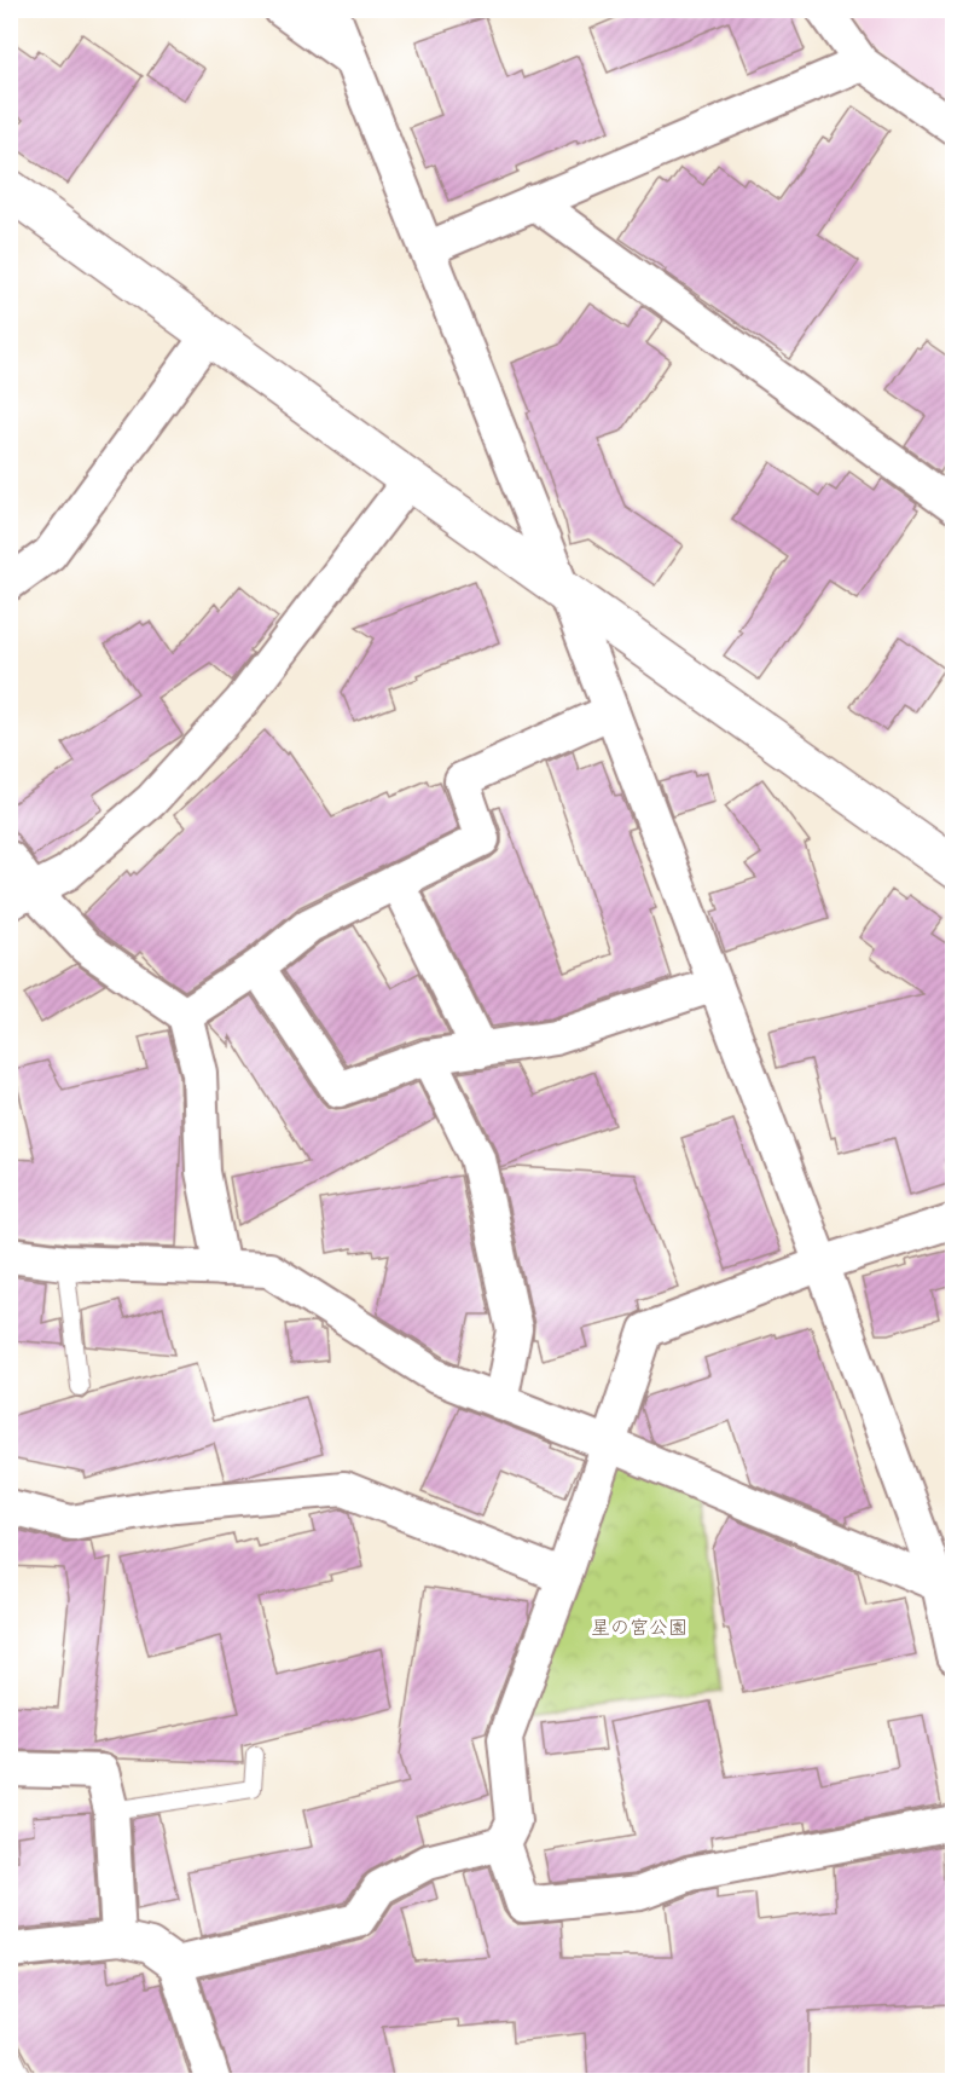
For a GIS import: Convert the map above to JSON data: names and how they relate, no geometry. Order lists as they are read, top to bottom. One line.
{"parks":["星の宮公園"]}
